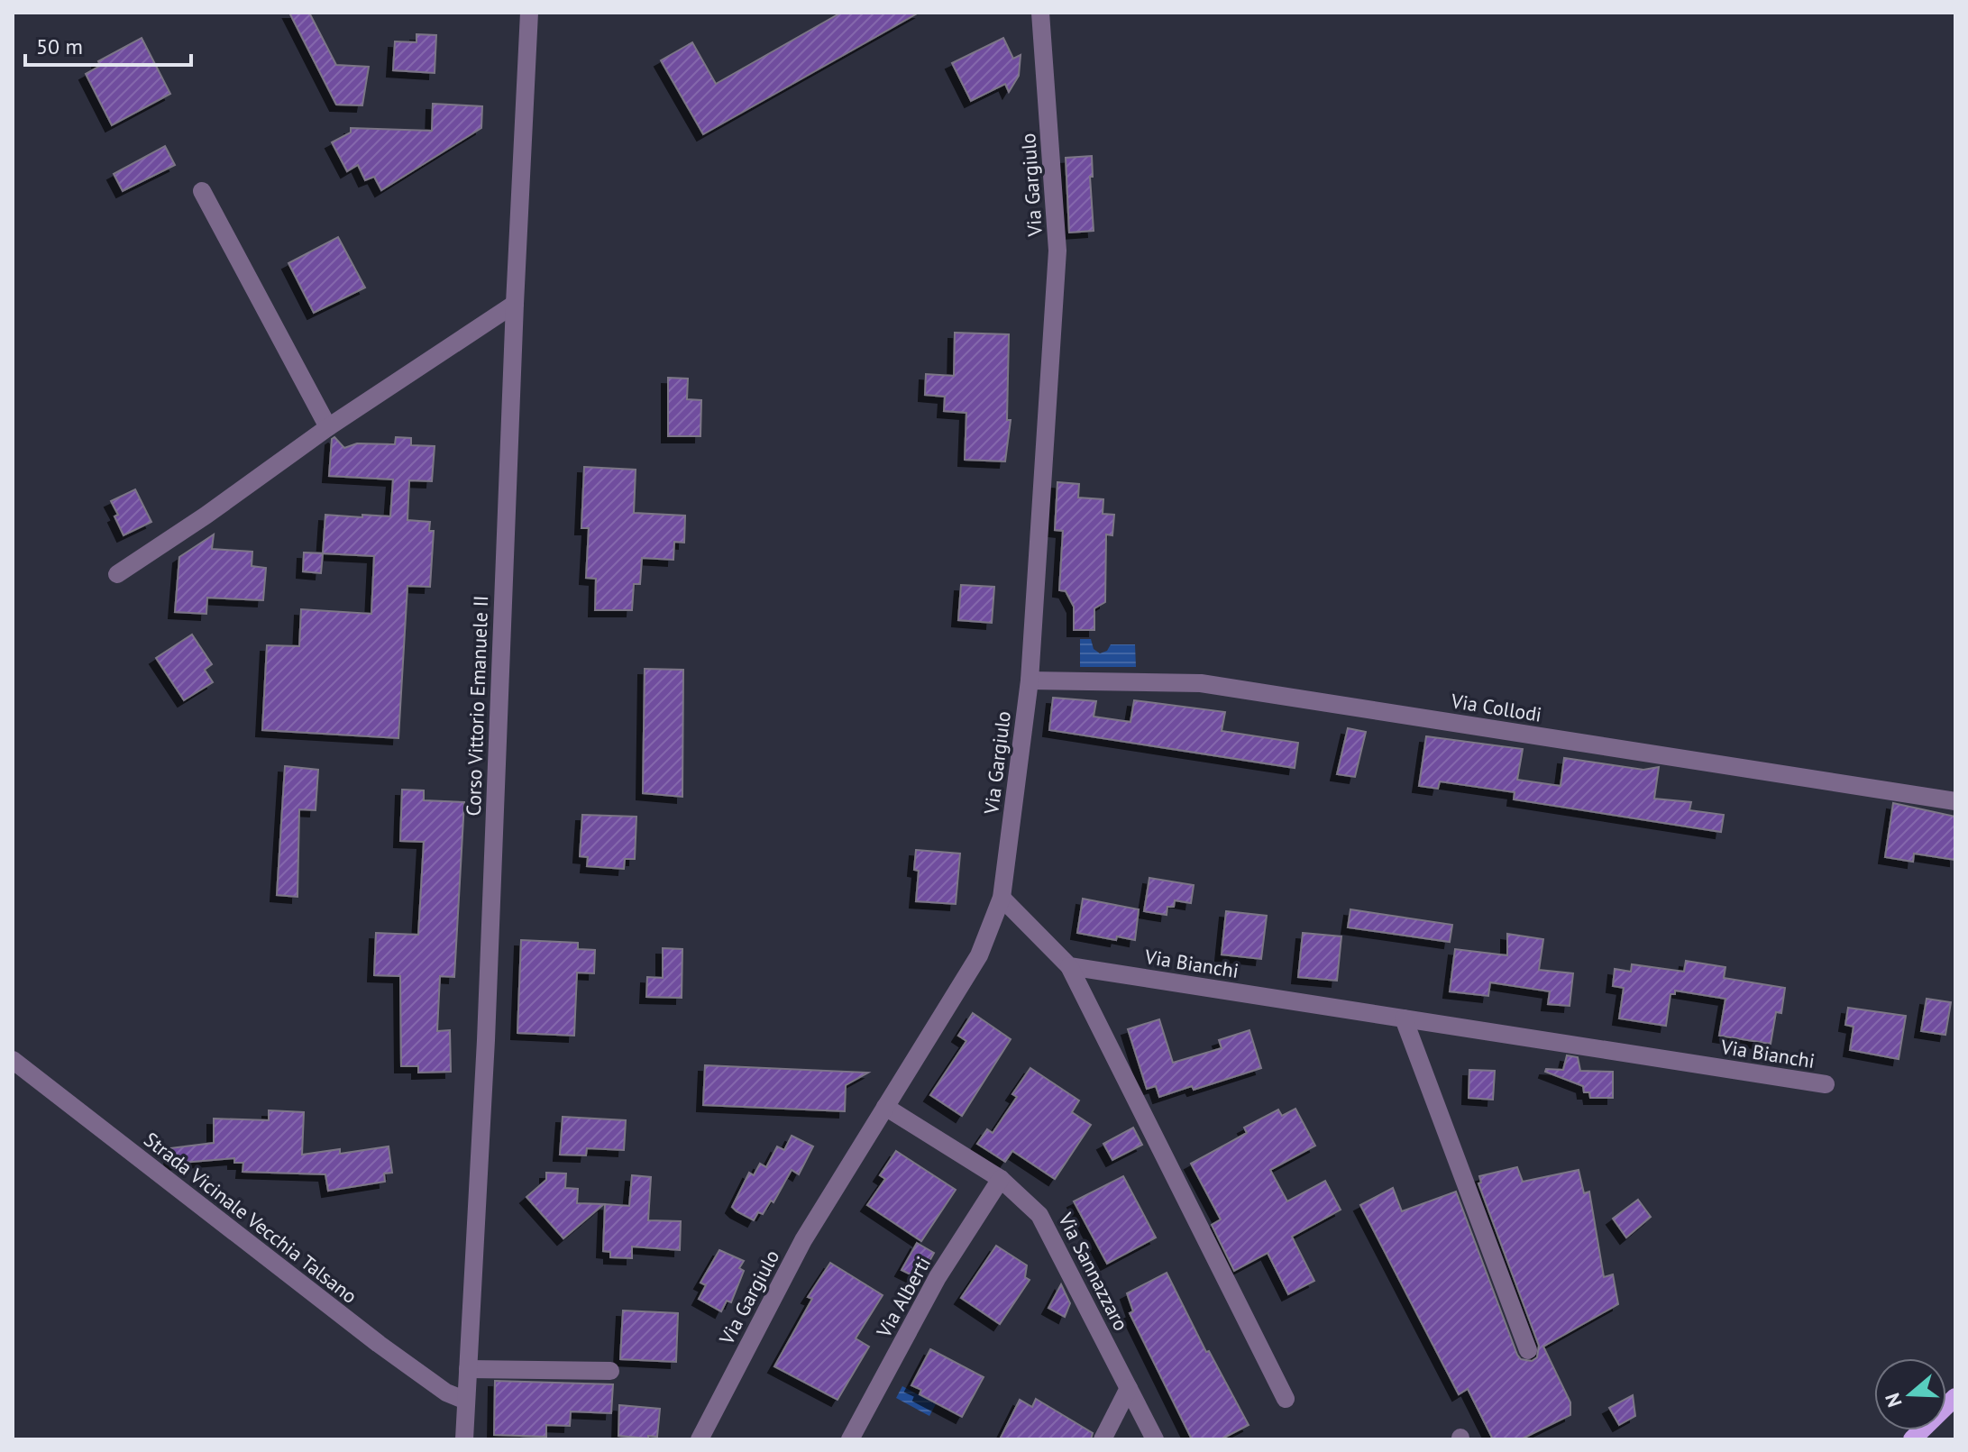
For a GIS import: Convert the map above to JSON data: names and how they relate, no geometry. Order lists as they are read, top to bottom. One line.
{"streets":{"street":["Via Gargiulo","Corso Vittorio Emanuele II","Via Collodi","Via Bianchi","Strada Vicinale Vecchia Talsano","Via Sannazzaro","Via Alberti"]},"crossings":[["Via Gargiulo","Via Collodi"],["Via Gargiulo","Via Sannazzaro"],["Corso Vittorio Emanuele II","Strada Vicinale Vecchia Talsano"],["Via Sannazzaro","Via Alberti"]],"scale_bar":"50 m","north":"left"}
